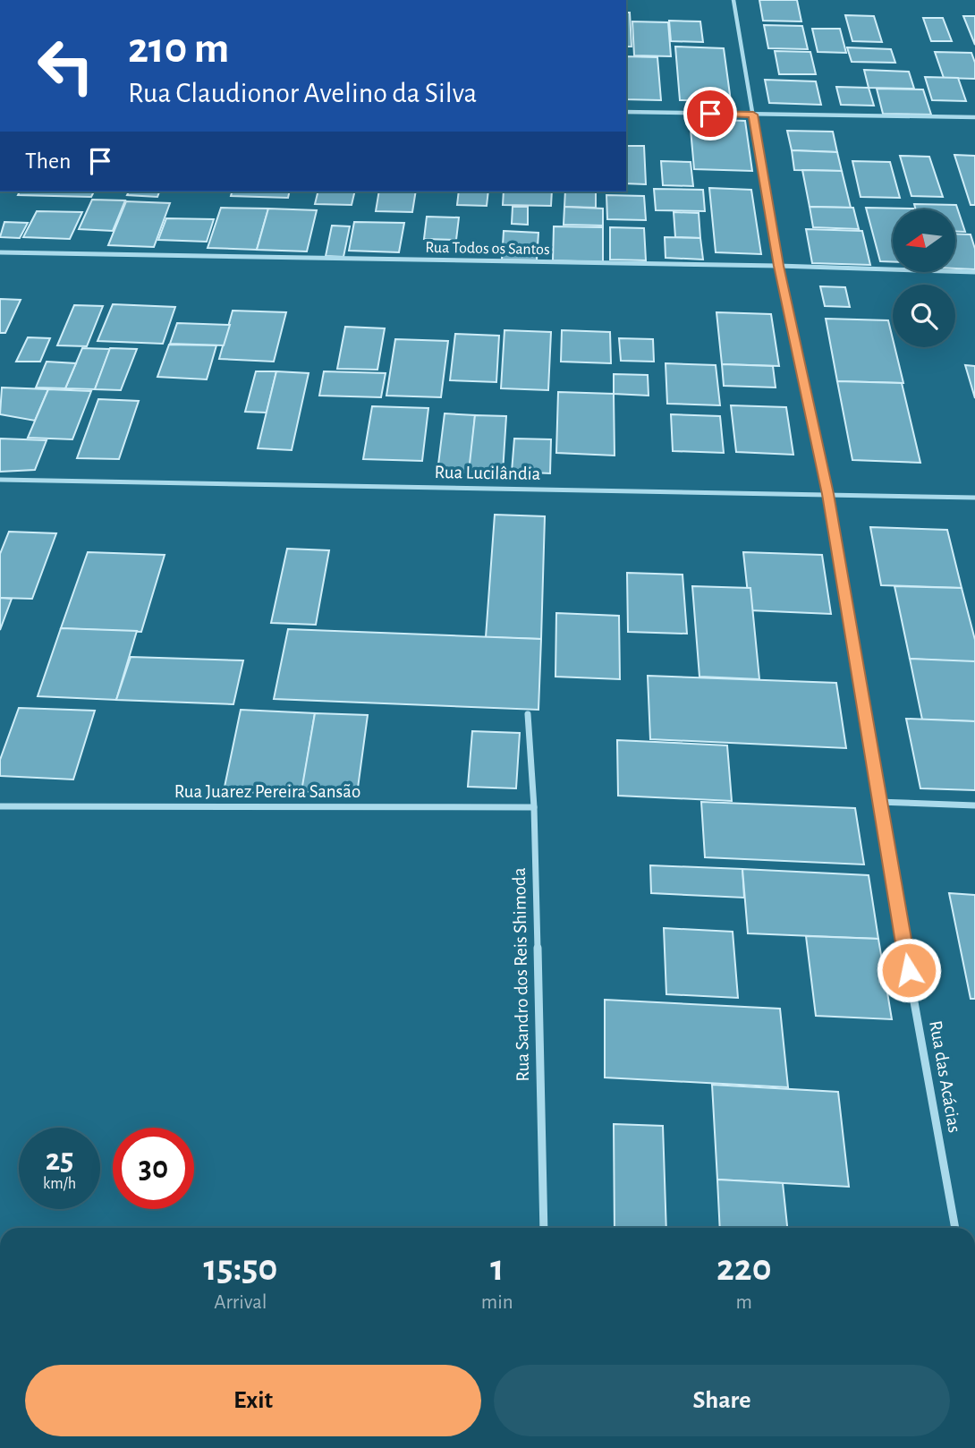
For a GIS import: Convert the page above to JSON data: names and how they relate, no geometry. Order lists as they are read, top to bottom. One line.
{"streets":{"street":["Rua Todos os Santos","Rua Lucilândia","Rua Juarez Pereira Sansão","Rua Sandro dos Reis Shimoda","Rua das Acácias"]},"crossings":[["Rua Todos os Santos","Rua das Acácias"],["Rua Lucilândia","Rua das Acácias"],["Rua Juarez Pereira Sansão","Rua Sandro dos Reis Shimoda"]],"north":"left","page":{"turn":["210 m","Rua Claudionor Avelino da Silva"],"then":"Then","speed":"25 km/h","limit":"30","eta":["15:50","Arrival","1","min","220","m"],"buttons":["Exit","Share"]}}
